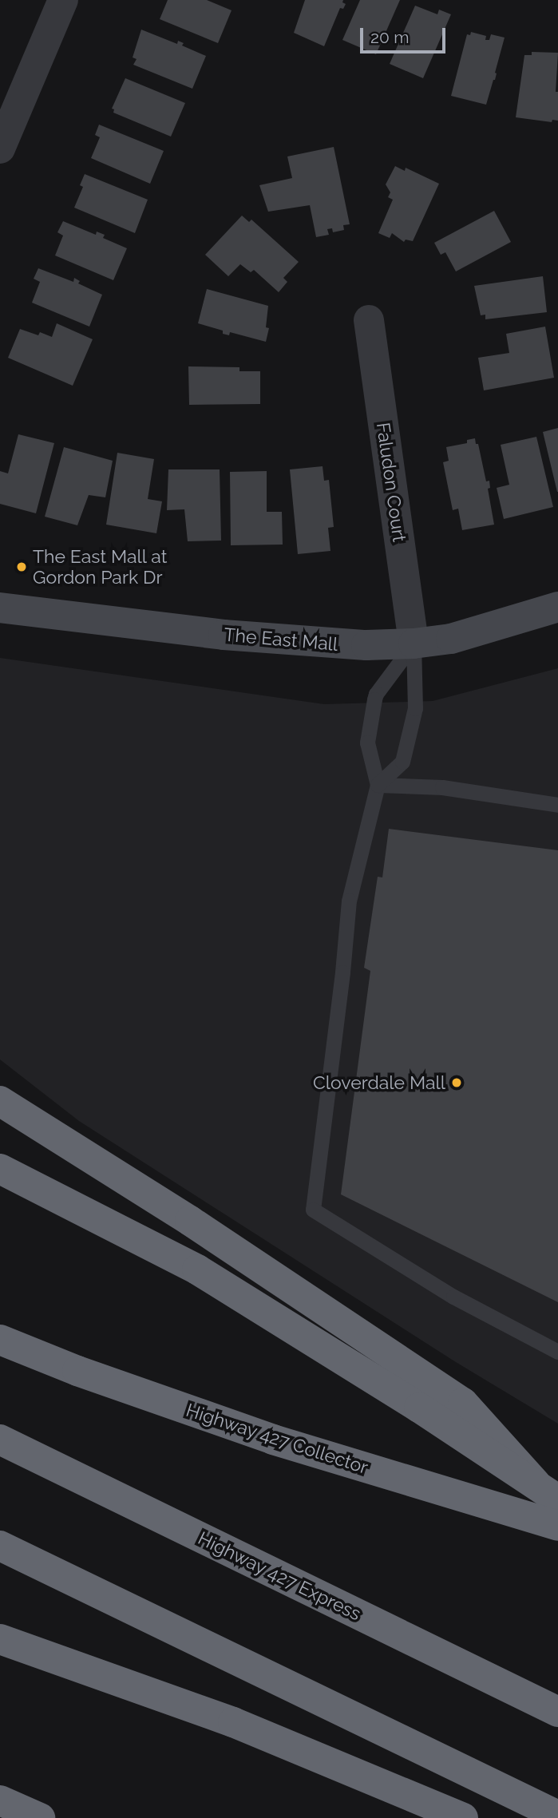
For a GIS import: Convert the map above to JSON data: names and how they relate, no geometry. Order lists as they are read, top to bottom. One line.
{"streets":{"highway":["Highway 427 Collector","Highway 427 Express"],"main road":["The East Mall"],"street":["Faludon Court"]},"crossings":[["Faludon Court","The East Mall"]],"places":["The East Mall at Gordon Park Dr","Cloverdale Mall"],"scale_bar":"20 m"}
